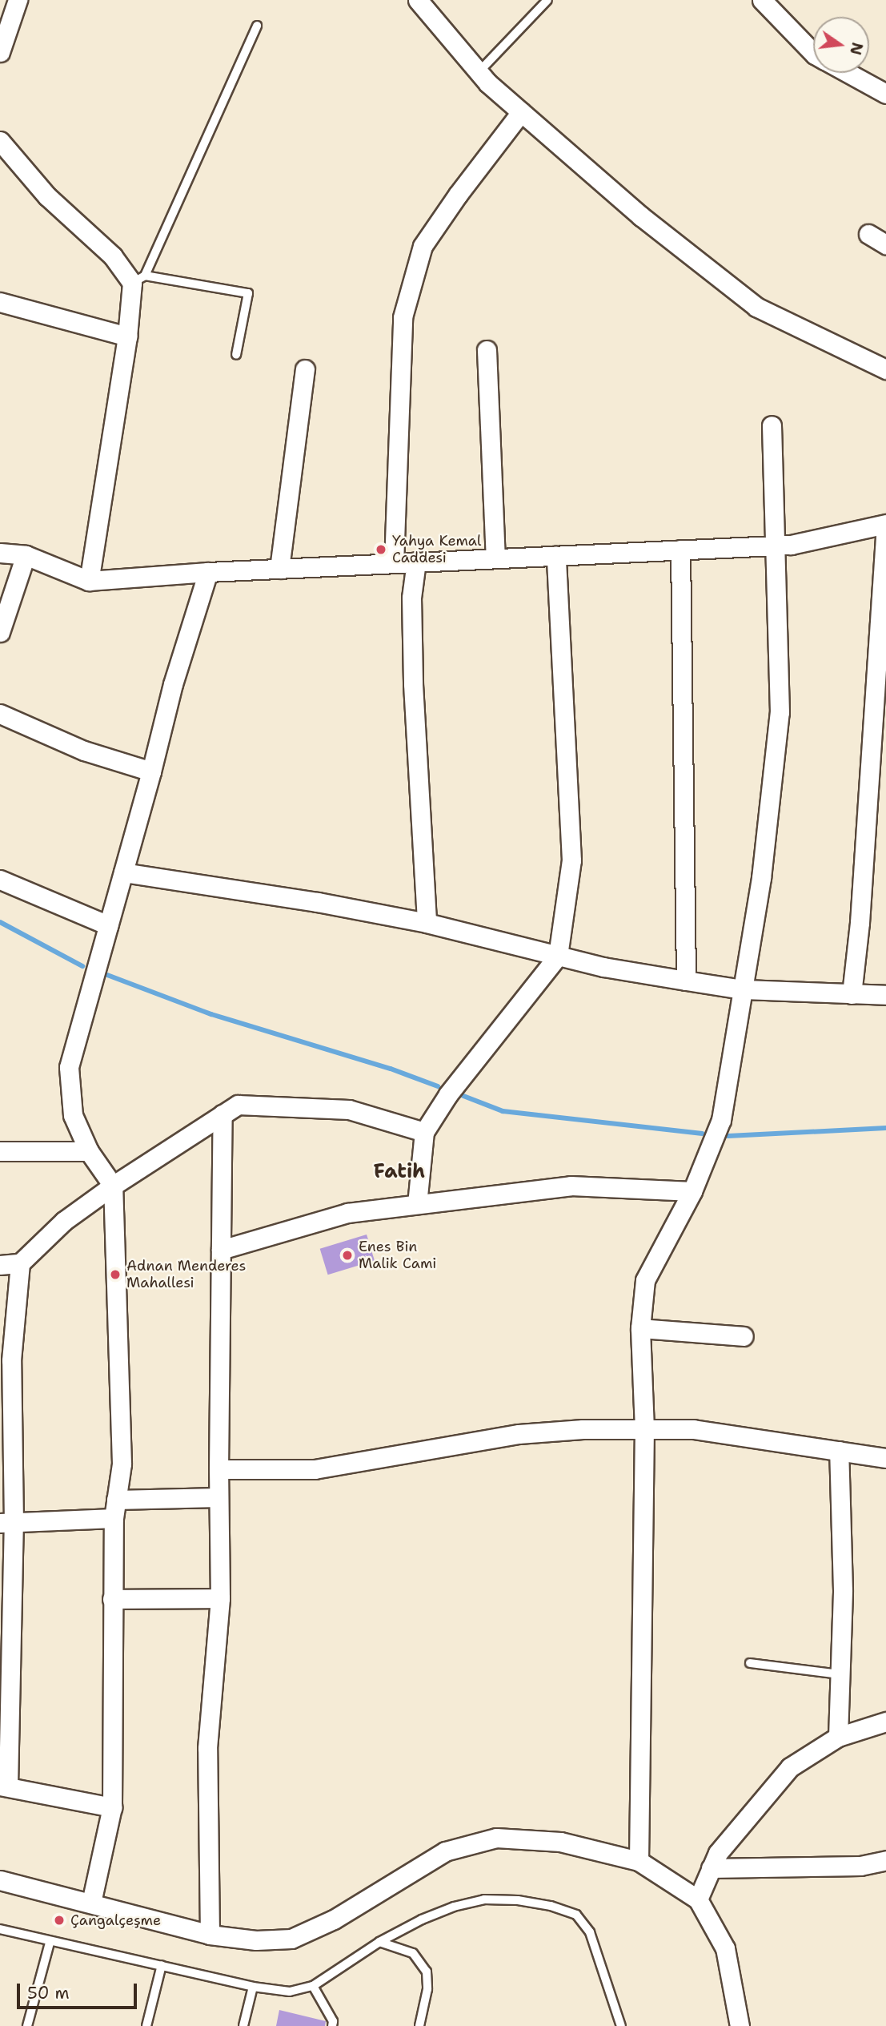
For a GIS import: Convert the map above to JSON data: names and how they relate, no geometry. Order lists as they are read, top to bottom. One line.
{"districts":["Fatih"],"places":["Yahya Kemal Caddesi","Enes Bin Malik Cami","Adnan Menderes Mahallesi","Çangalçeşme"],"scale_bar":"50 m","north":"right"}
